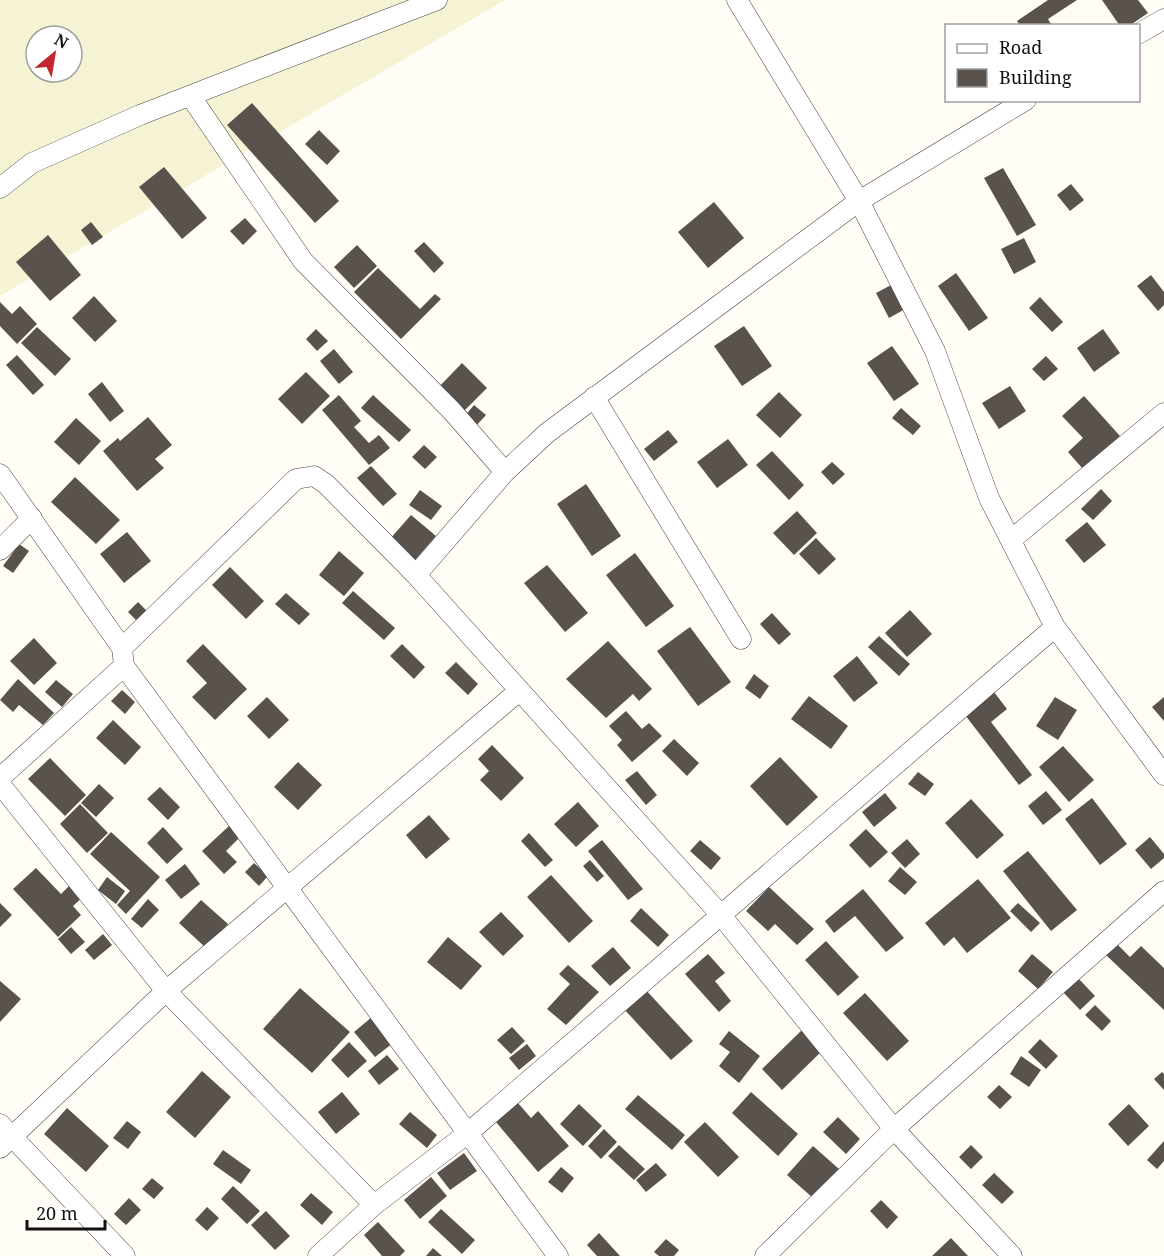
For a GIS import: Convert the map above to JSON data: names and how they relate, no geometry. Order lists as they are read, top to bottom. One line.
{"legend":["Road","Building"],"scale_bar":"20 m","north":"top right"}
